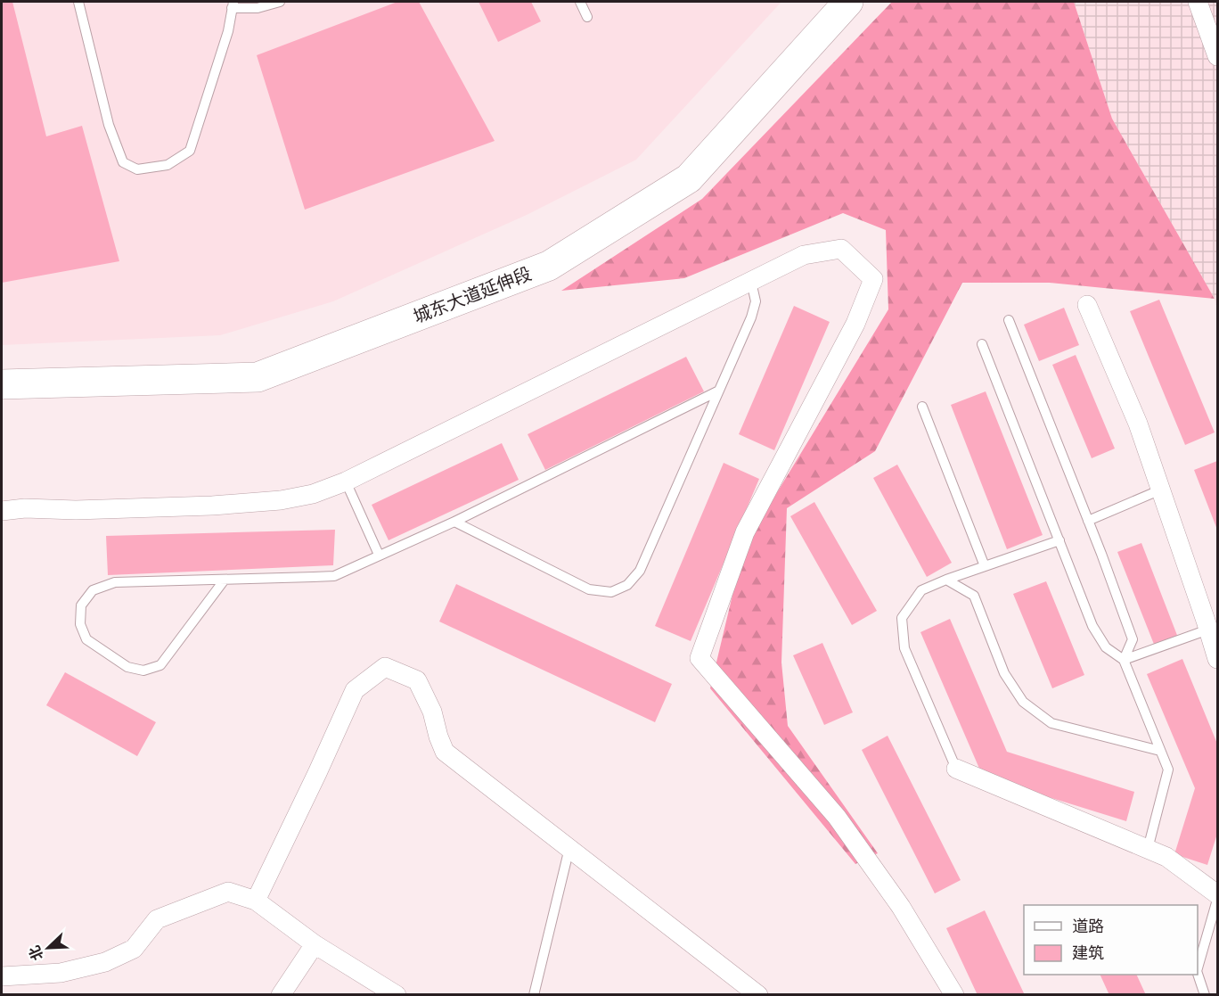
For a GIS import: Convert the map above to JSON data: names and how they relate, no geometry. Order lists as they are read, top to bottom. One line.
{"streets":{"main road":["城东大道延伸段"]},"legend":["道路","建筑"],"north":"bottom left"}
